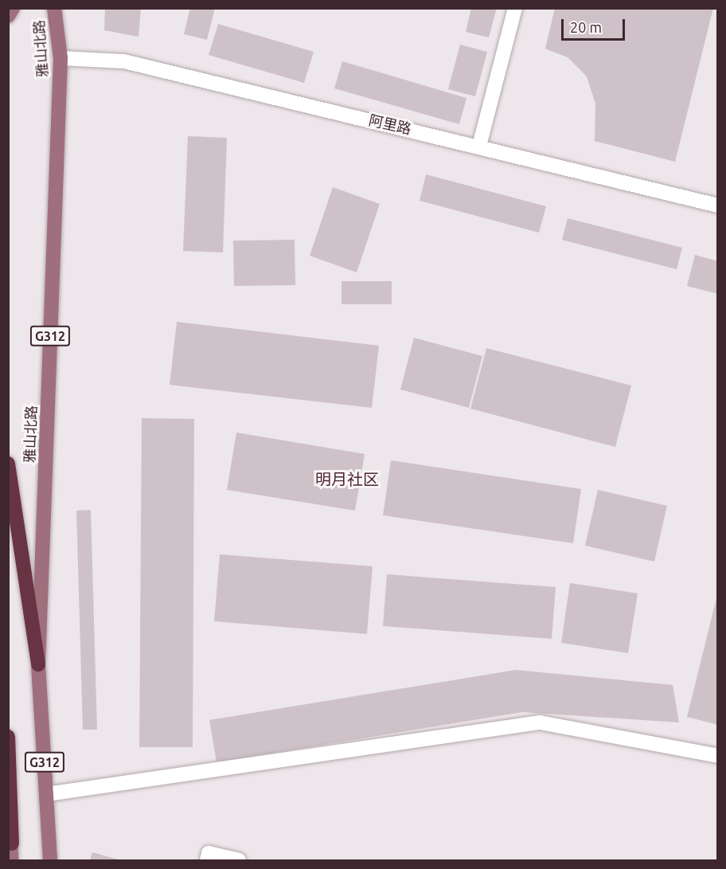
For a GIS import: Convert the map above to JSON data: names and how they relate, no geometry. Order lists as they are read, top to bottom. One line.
{"streets":{"main road":["雅山北路","G312"],"street":["阿里路"]},"crossings":[["雅山北路","阿里路"]],"districts":["明月社区"],"scale_bar":"20 m"}
